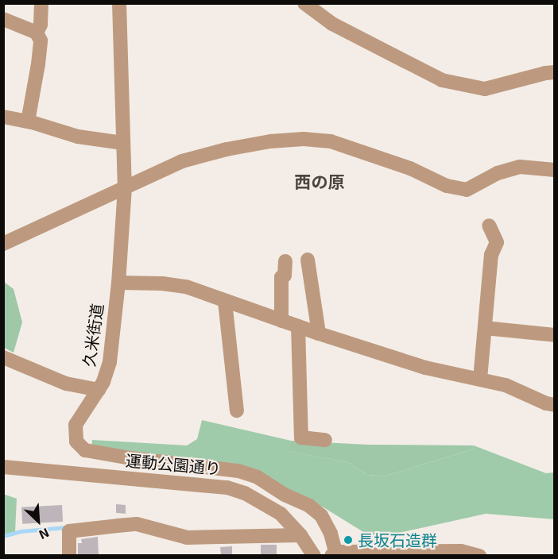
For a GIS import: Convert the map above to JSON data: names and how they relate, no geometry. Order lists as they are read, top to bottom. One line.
{"streets":{"street":["久米街道","運動公園通り"]},"districts":["西の原"],"places":["長坂石造群"],"north":"bottom right"}
